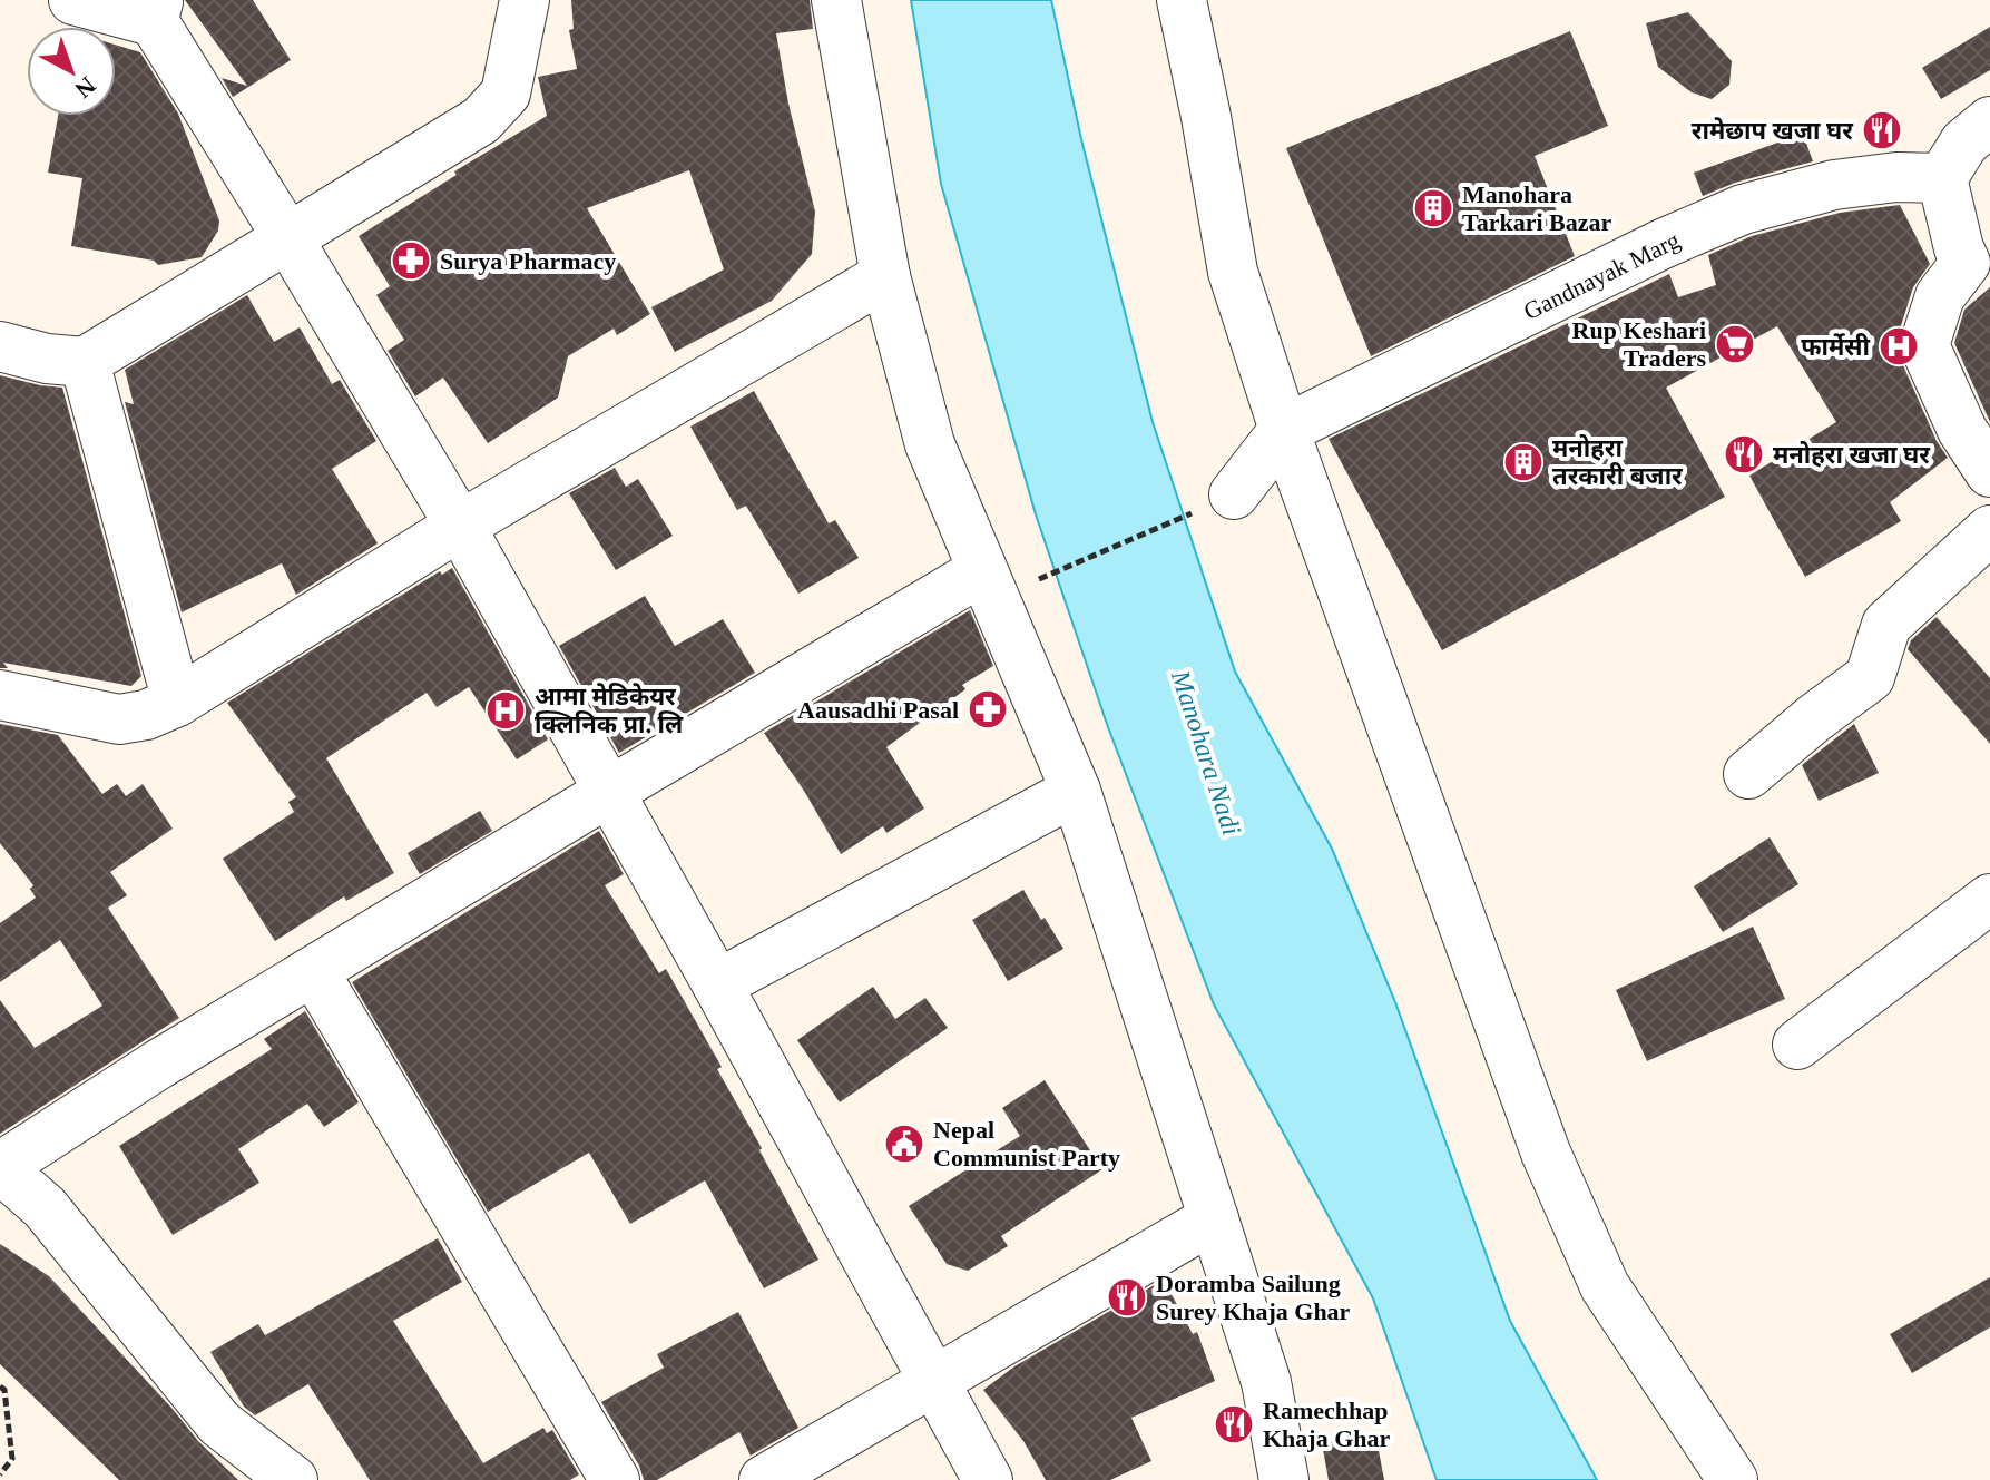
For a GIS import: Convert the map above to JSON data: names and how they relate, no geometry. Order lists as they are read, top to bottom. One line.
{"streets":{"street":["Gandnayak Marg"]},"water":["Manohara Nadi"],"places":{"restaurant":["रामेछाप खजा घर","मनोहरा खजा घर","Doramba Sailung Surey Khaja Ghar","Ramechhap Khaja Ghar"],"building":["Manohara Tarkari Bazar","मनोहरा तरकारी बजार"],"pharmacy":["Surya Pharmacy","Aausadhi Pasal"],"supermarket":["Rup Keshari Traders"],"hospital":["फार्मेसी","आमा मेडिकेयर क्लिनिक प्रा. लि"],"public building":["Nepal Communist Party"]},"north":"bottom right"}
